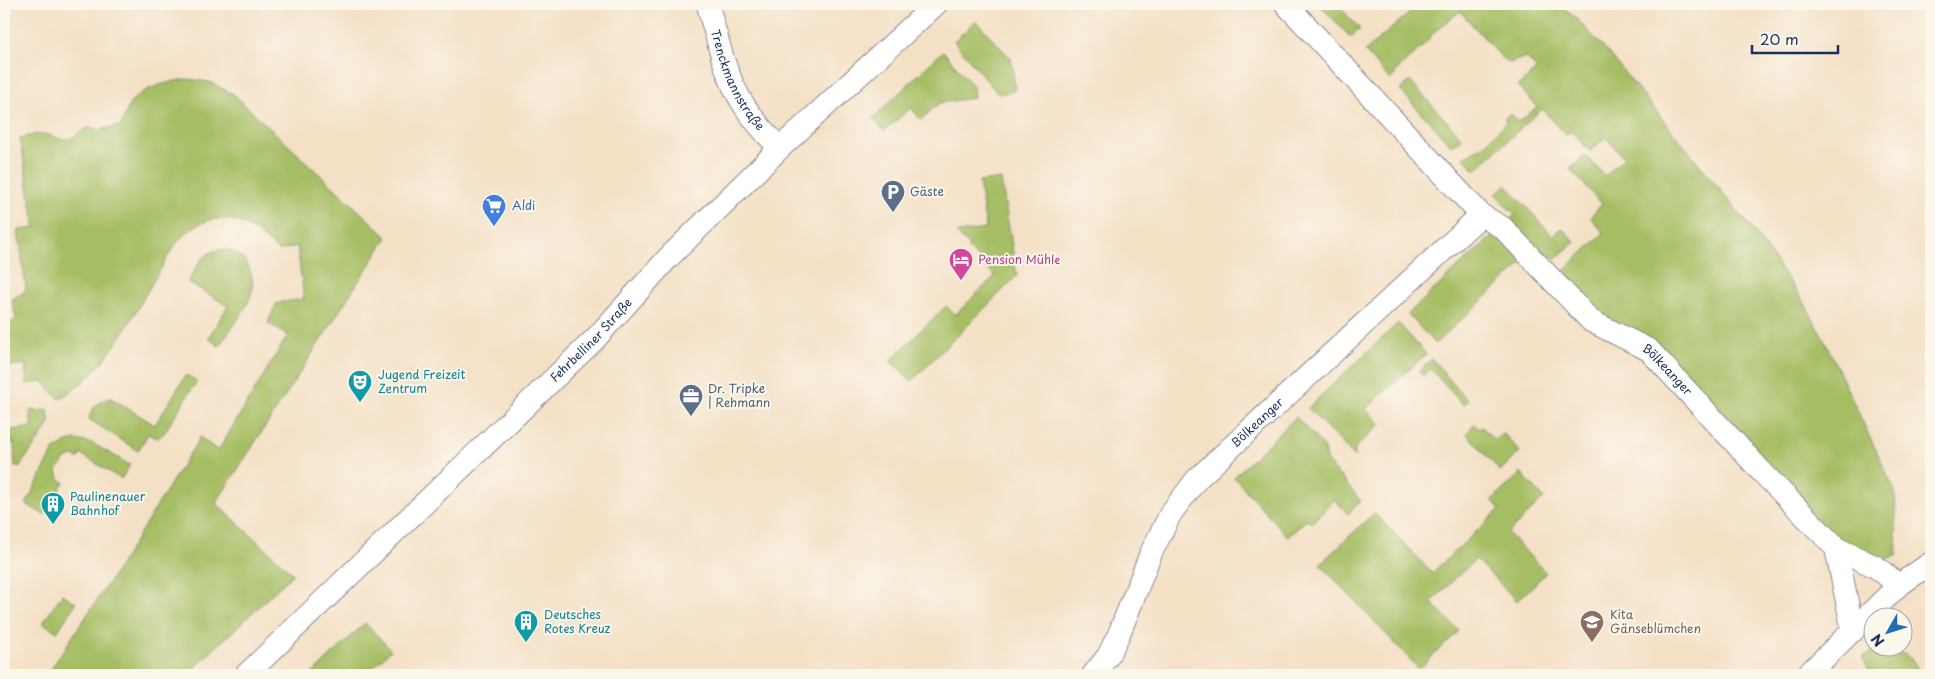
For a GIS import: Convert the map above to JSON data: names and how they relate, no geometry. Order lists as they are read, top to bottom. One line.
{"streets":{"street":["Trenckmannstraße","Fehrbelliner Straße","Bölkeanger"]},"crossings":[["Trenckmannstraße","Fehrbelliner Straße"]],"places":{"parking":["Gäste"],"supermarket":["Aldi"],"hotel":["Pension Mühle"],"theatre":["Jugend Freizeit Zentrum"],"office":["Dr. Tripke | Rehmann"],"building":["Paulinenauer Bahnhof","Deutsches Rotes Kreuz"],"school or university":["Kita Gänseblümchen"]},"scale_bar":"20 m","north":"bottom left"}
